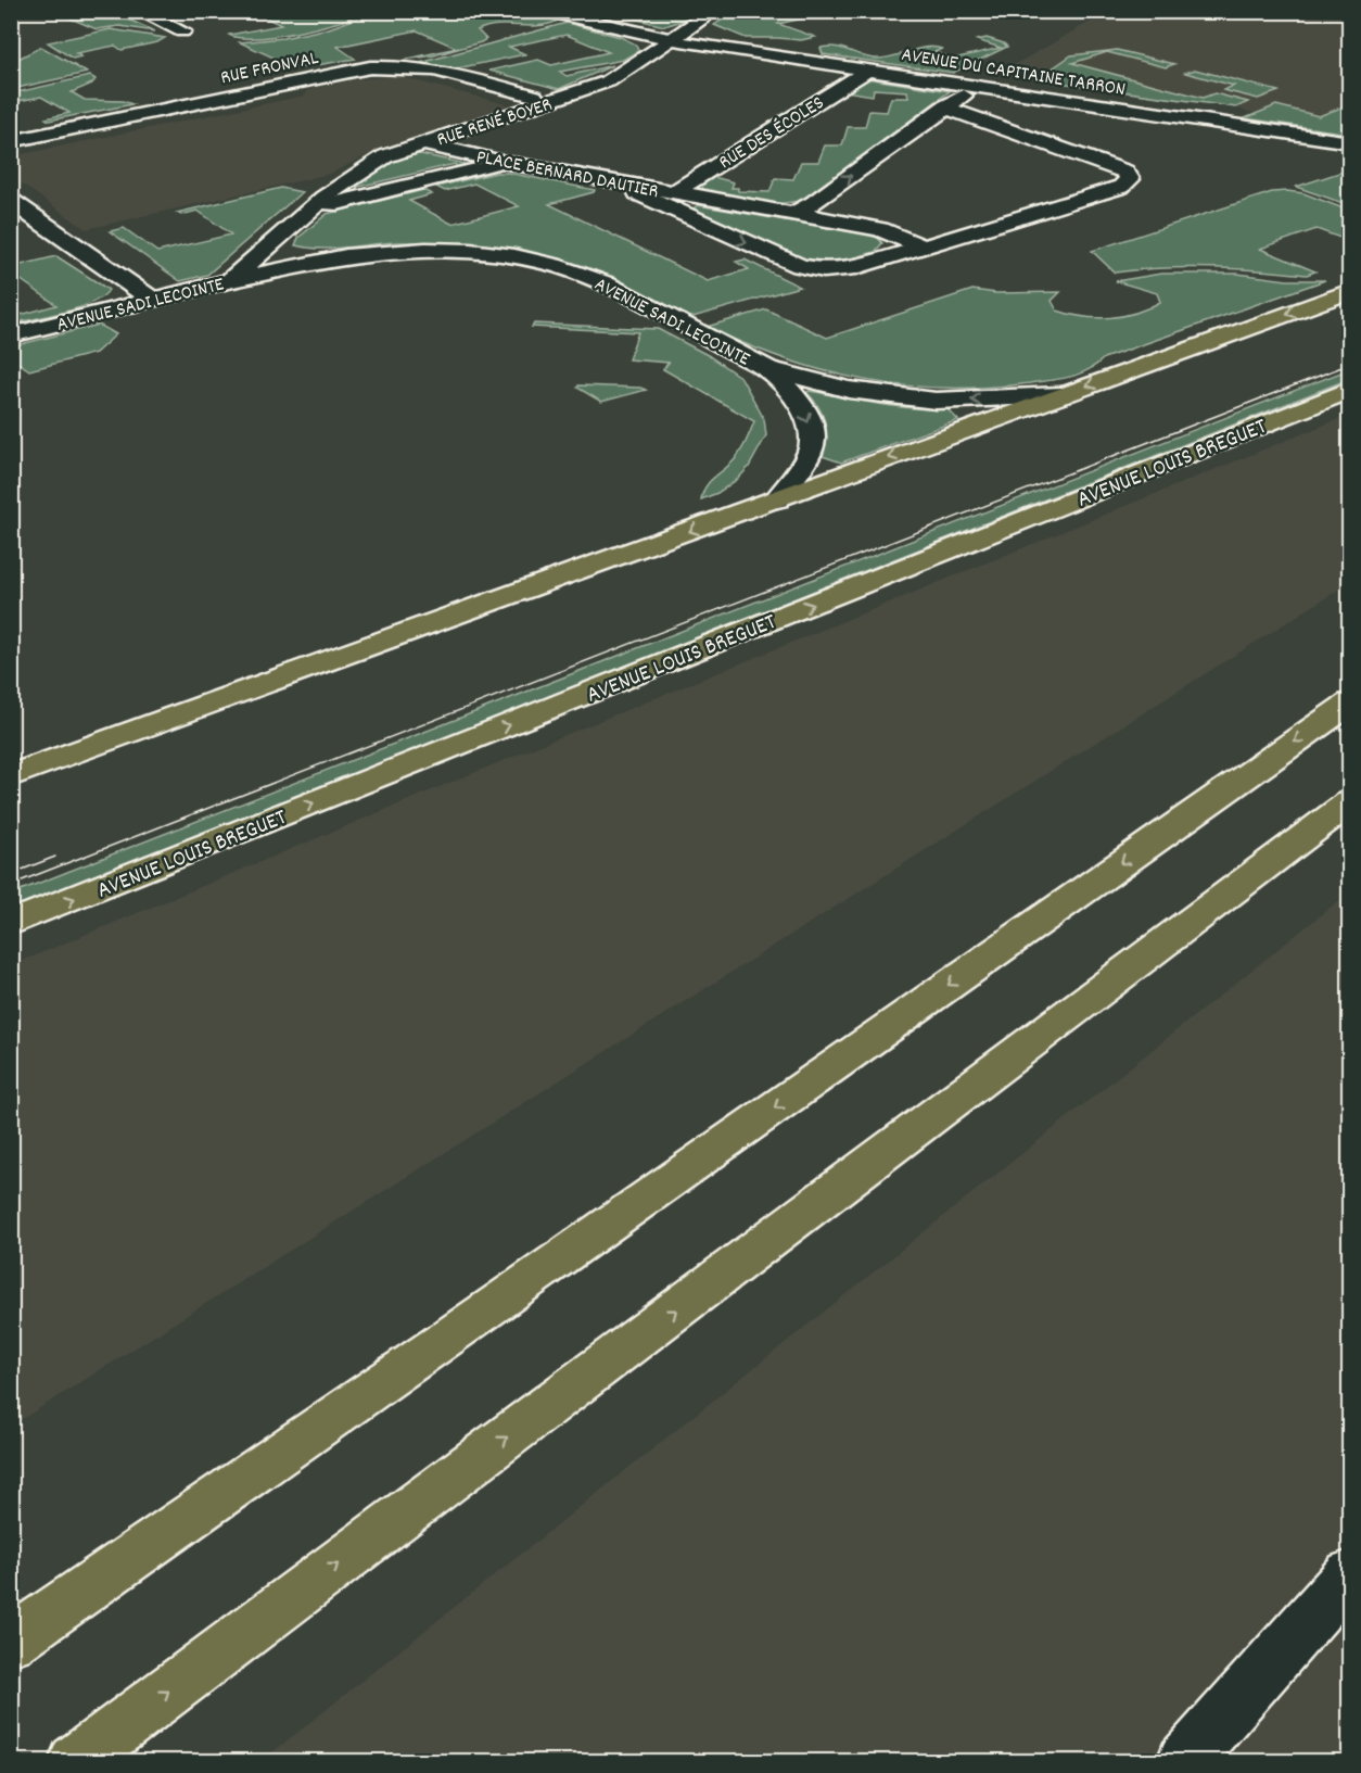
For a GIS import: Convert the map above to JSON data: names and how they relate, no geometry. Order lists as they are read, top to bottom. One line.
{"streets":{"main road":["AVENUE LOUIS BREGUET"],"street":["RUE FRONVAL","AVENUE DU CAPITAINE TARRON","RUE RENÉ BOYER","RUE DES ÉCOLES","PLACE BERNARD DAUTIER","AVENUE SADI LECOINTE"]},"crossings":[["AVENUE DU CAPITAINE TARRON","RUE RENÉ BOYER"],["AVENUE DU CAPITAINE TARRON","RUE DES ÉCOLES"],["RUE RENÉ BOYER","PLACE BERNARD DAUTIER"],["RUE RENÉ BOYER","AVENUE SADI LECOINTE"],["RUE DES ÉCOLES","PLACE BERNARD DAUTIER"]]}
